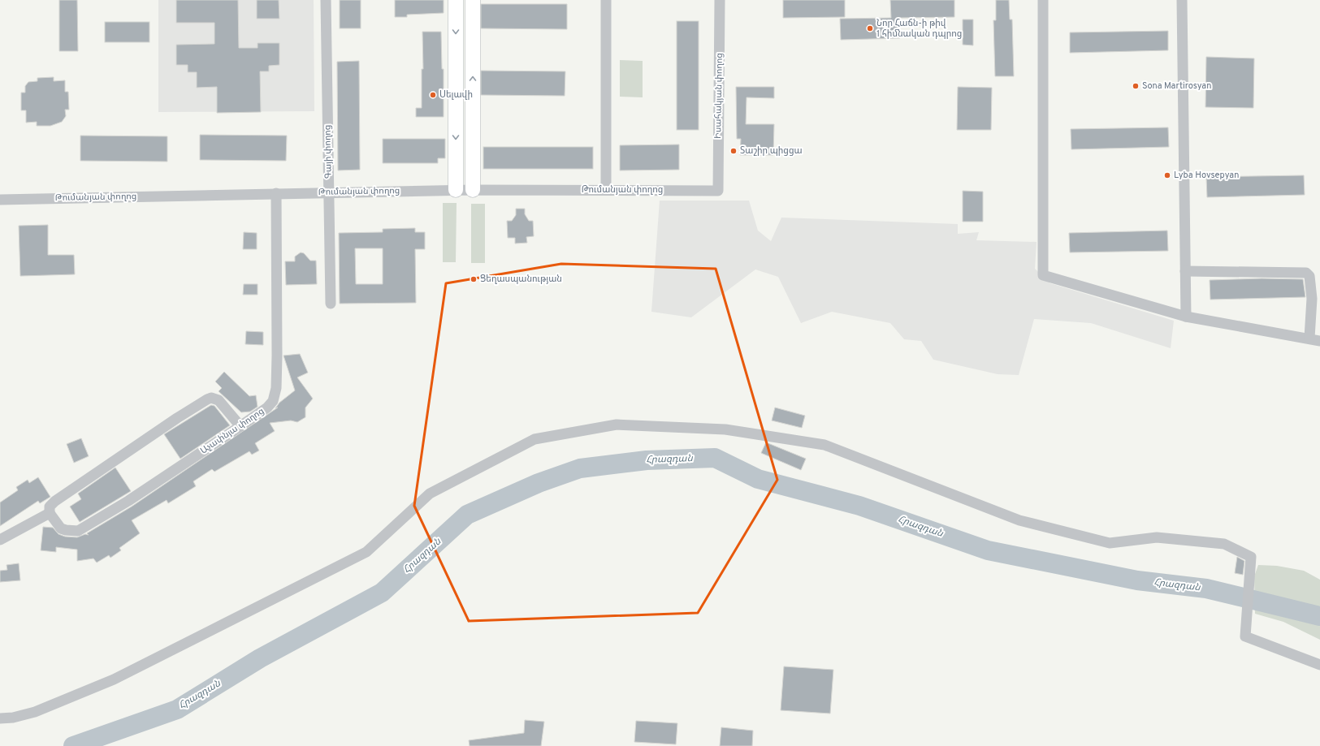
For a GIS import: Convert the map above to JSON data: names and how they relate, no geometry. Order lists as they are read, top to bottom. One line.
{"streets":{"street":["Իսահակյան փողոց","Գայի փողոց","Թումանյան փողոց","Աչափնյա փողոց"]},"crossings":[["Իսահակյան փողոց","Թումանյան փողոց"],["Գայի փողոց","Թումանյան փողոց"],["Թումանյան փողոց","Աչափնյա փողոց"]],"water":["Հրազդան"],"places":["Նոր Հաճն-ի թիվ 1 հիմնական դպրոց","Sona Martirosyan","Սելավի","Տաշիր պիցցա","Lyba Hovsepyan","Ցեղասպանության"]}
